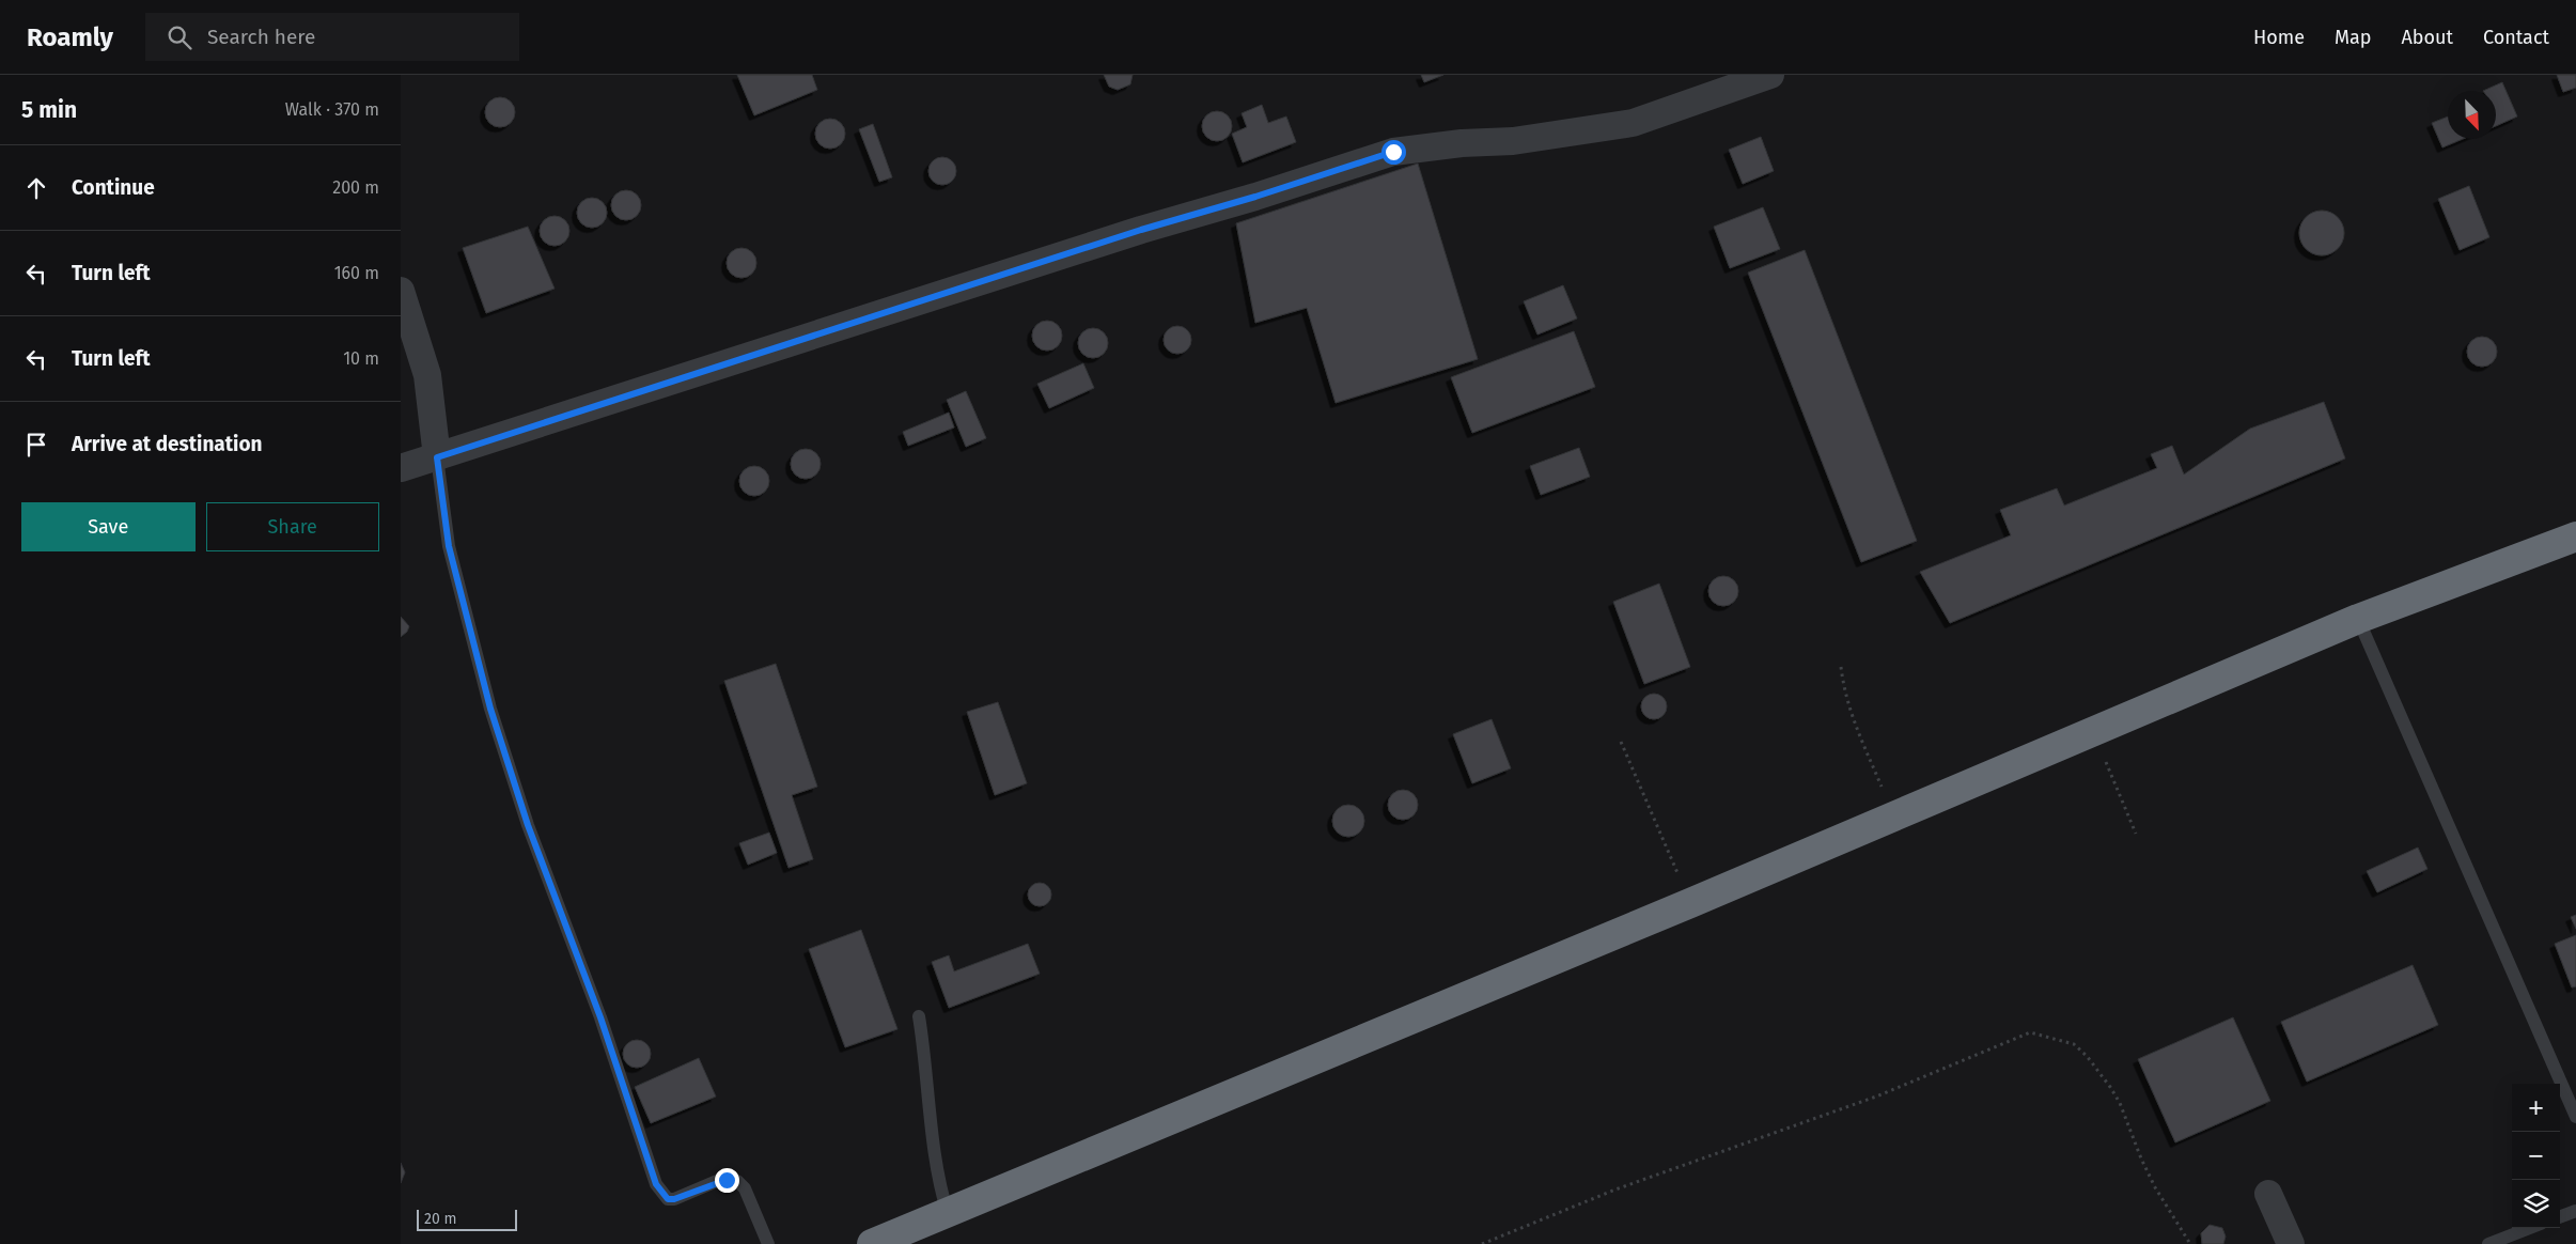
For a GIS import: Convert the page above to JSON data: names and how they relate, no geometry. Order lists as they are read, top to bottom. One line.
{"scale_bar":"20 m","north":"bottom right","page":{"header":"Roamly","search":"Search here","nav":["Home","Map","About","Contact"],"heading":["5 min","Walk · 370 m"],"list":[["Continue","200 m"],["Turn left","160 m"],["Turn left","10 m"],"Arrive at destination"],"buttons":["Save","Share"],"map_buttons":["+","−"],"scale":"20 m"}}
